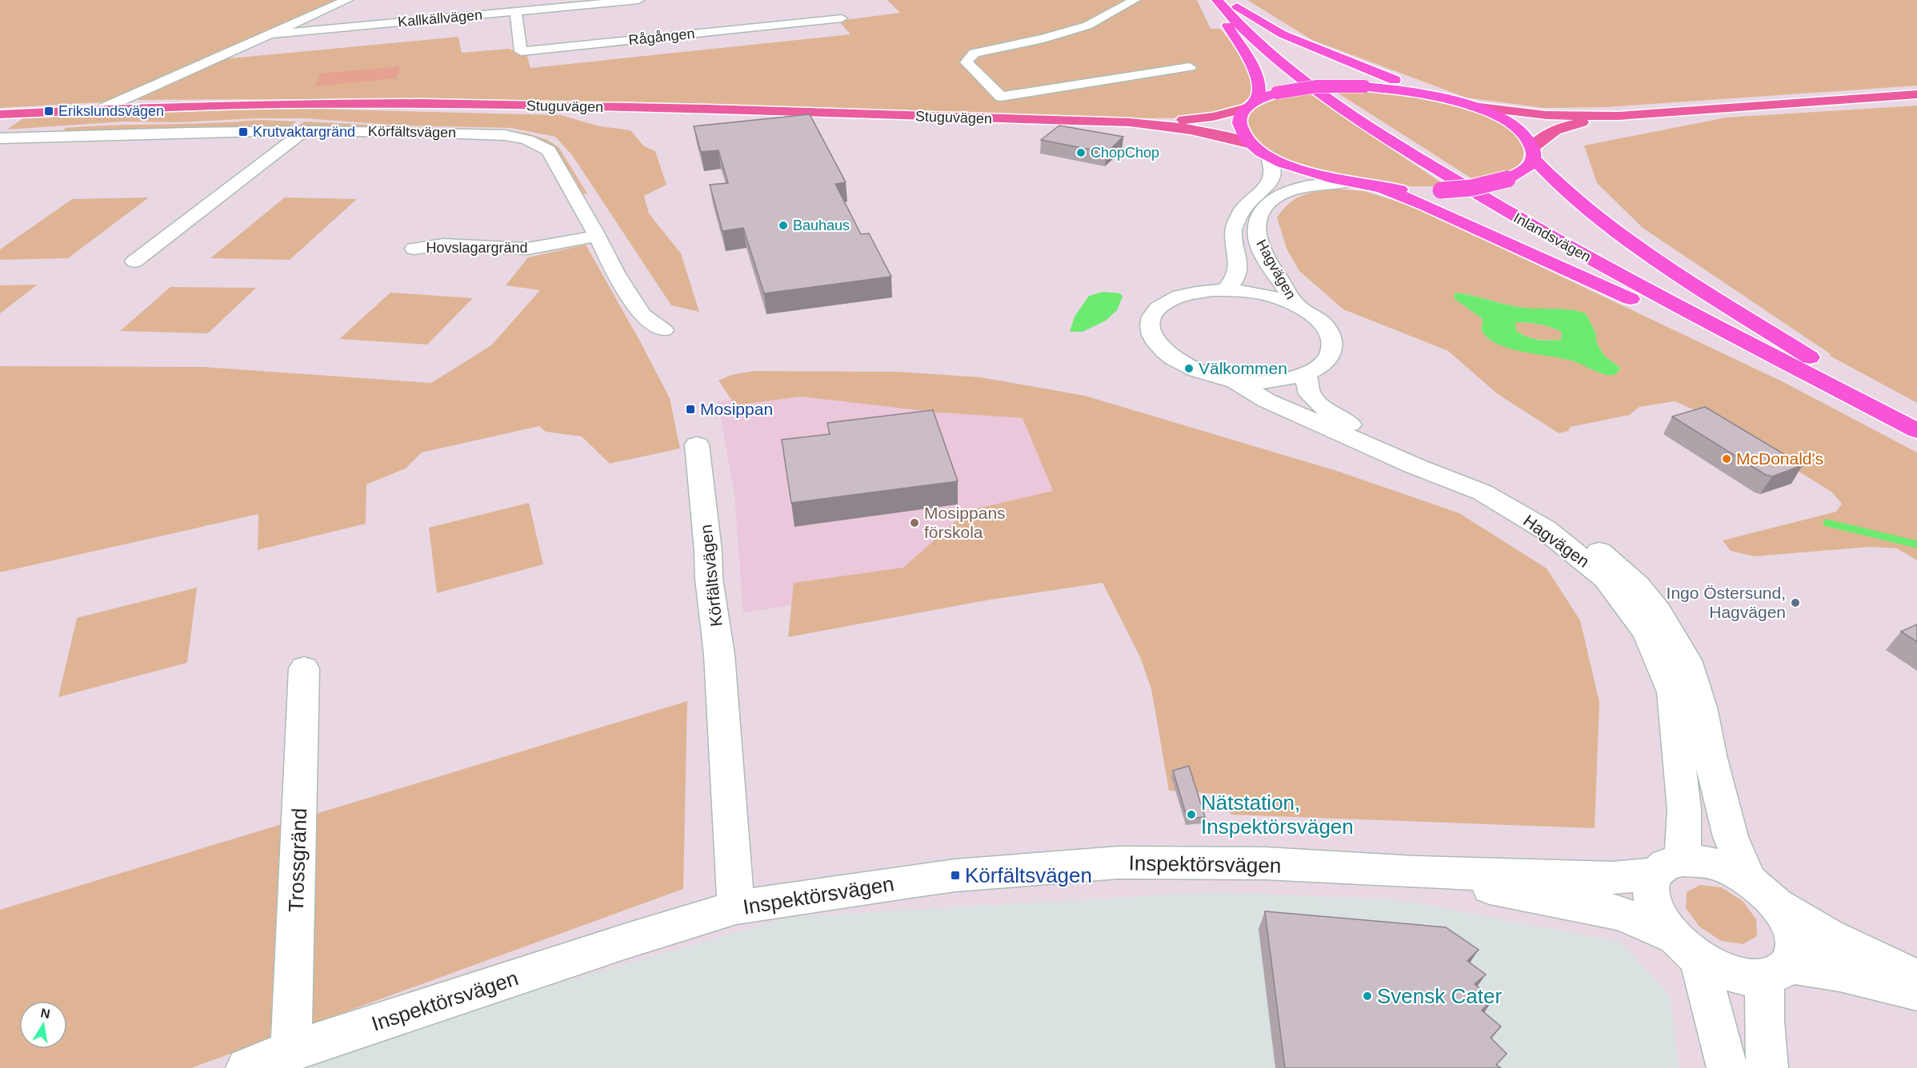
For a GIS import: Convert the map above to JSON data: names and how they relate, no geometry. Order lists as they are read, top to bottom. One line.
{"streets":{"highway":["Inlandsvägen"],"main road":["Stuguvägen"],"street":["Kallkällvägen","Rågången","Körfältsvägen","Hovslagargränd","Hagvägen","Trossgränd","Inspektörsvägen"]},"crossings":[["Kallkällvägen","Rågången"],["Körfältsvägen","Hovslagargränd"],["Körfältsvägen","Inspektörsvägen"],["Hagvägen","Inspektörsvägen"],["Trossgränd","Inspektörsvägen"]],"places":{"transit":["Erikslundsvägen","Krutvaktargränd","Mosippan","Körfältsvägen"],"other":["ChopChop","Bauhaus","Välkommen","McDonald's","Mosippans förskola","Ingo Östersund, Hagvägen","Nätstation, Inspektörsvägen","Svensk Cater"]},"north":"top"}
